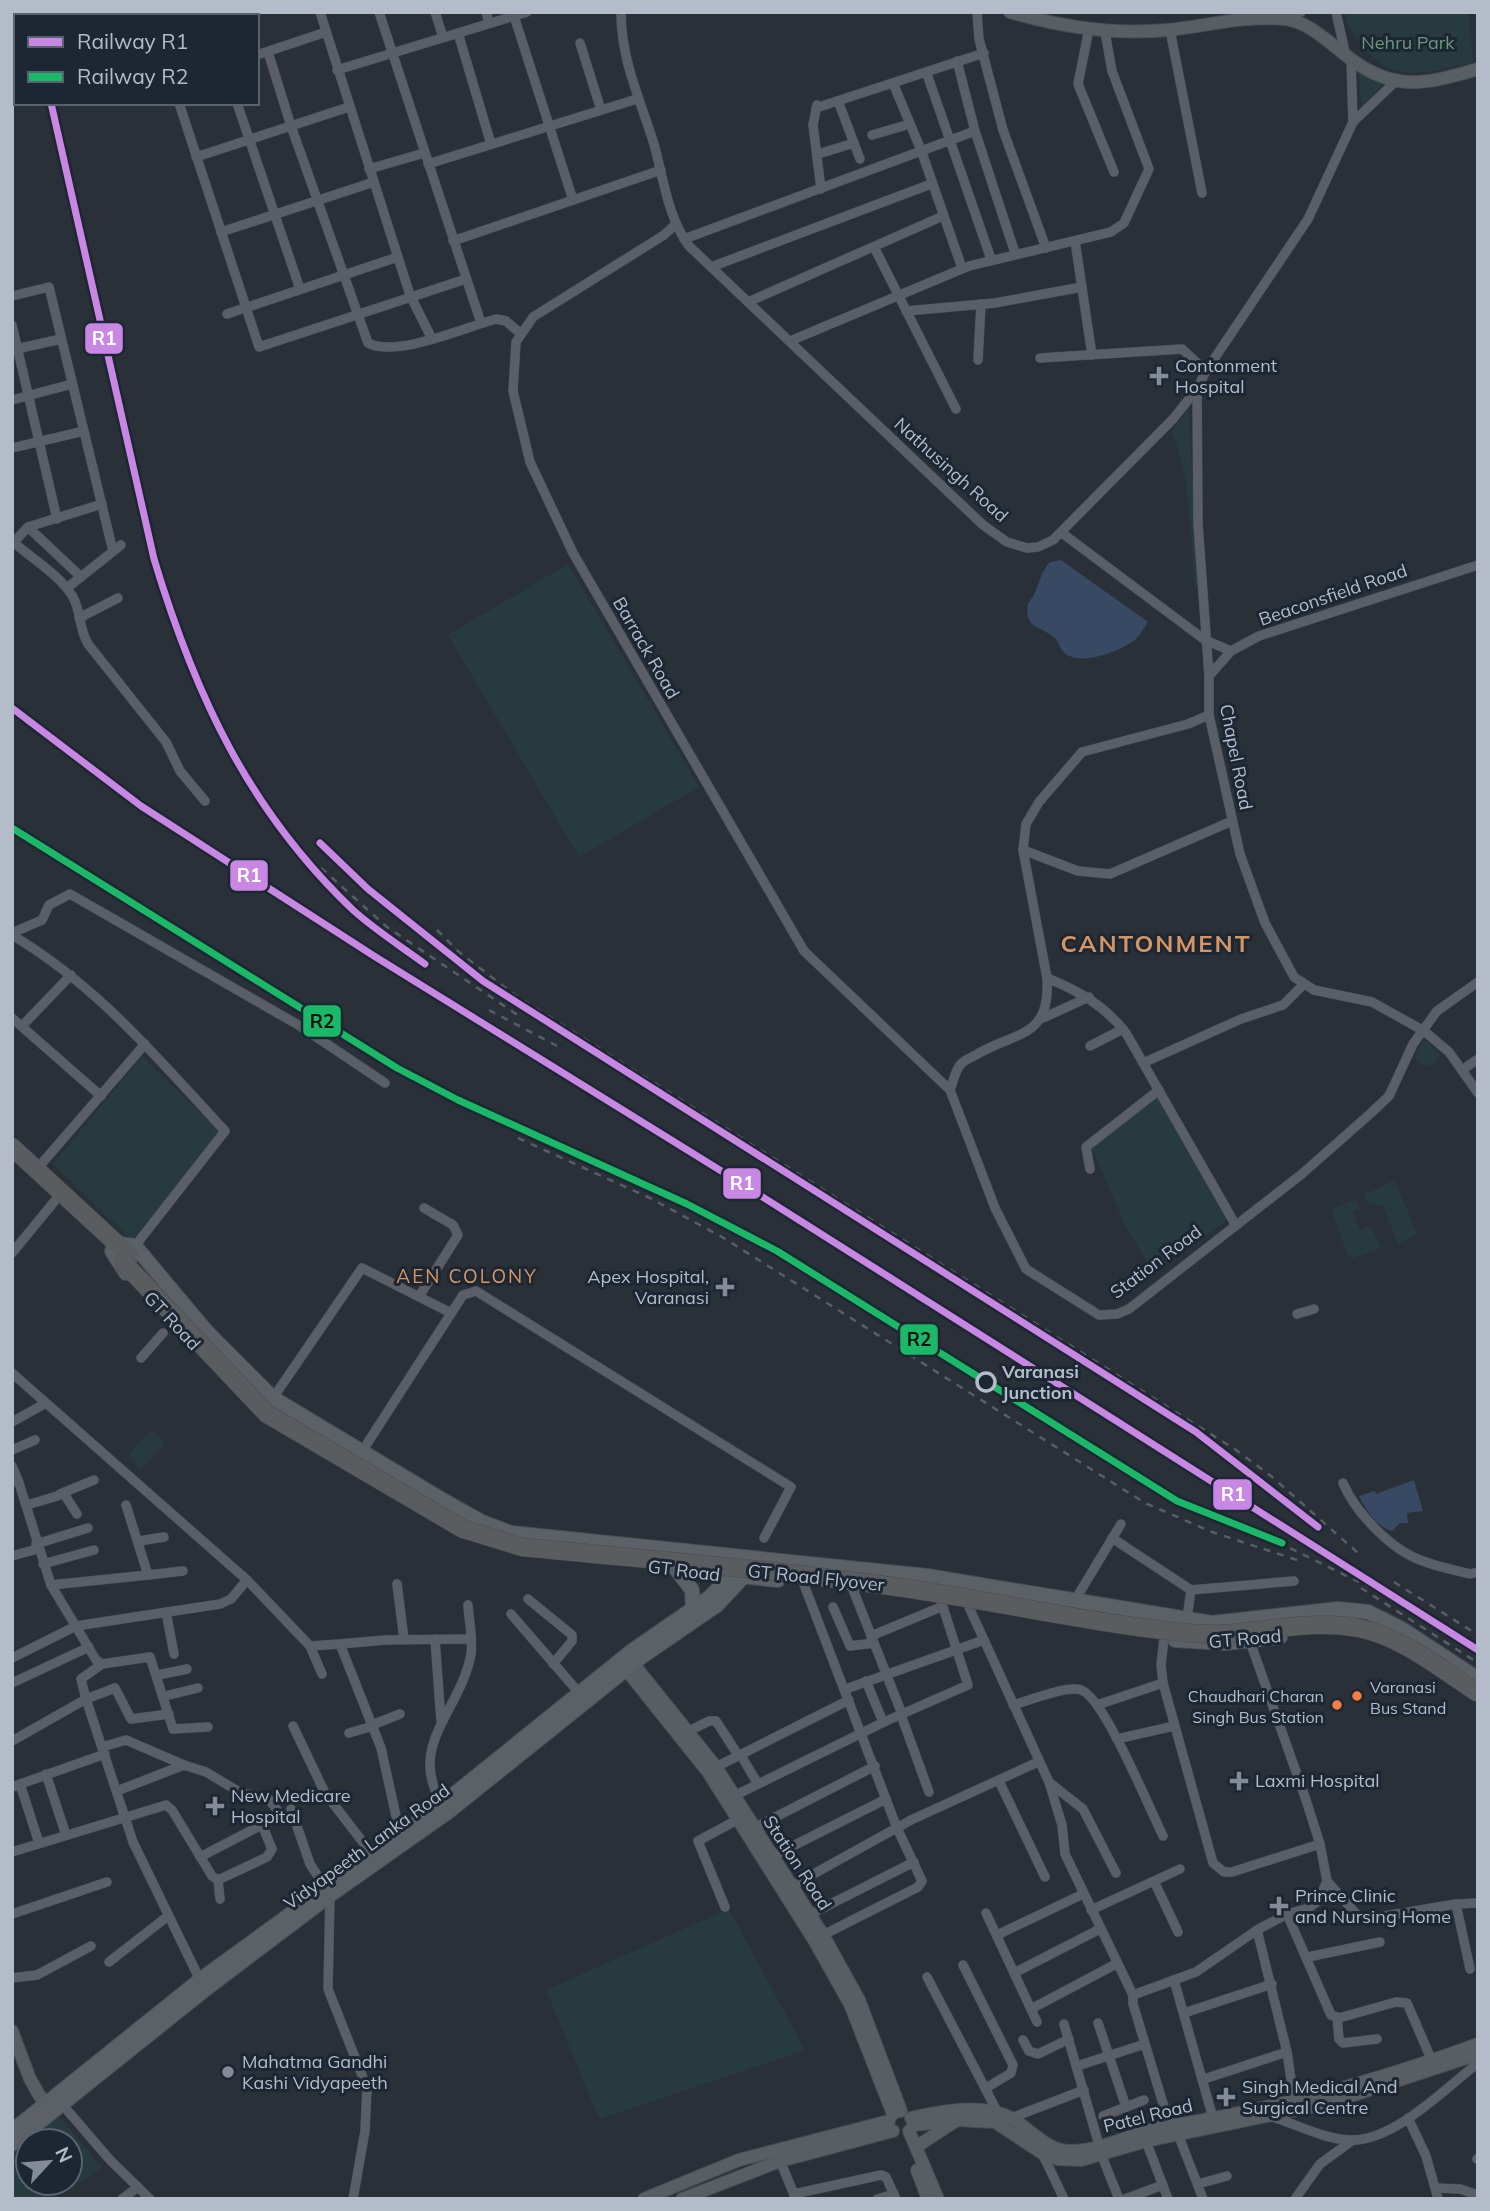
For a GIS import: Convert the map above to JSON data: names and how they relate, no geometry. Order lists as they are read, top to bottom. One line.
{"streets":{"highway":["GT Road","GT Road Flyover"],"main road":["Vidyapeeth Lanka Road"],"street":["Nathusingh Road","Beaconsfield Road","Barrack Road","Chapel Road","Station Road","Patel Road"]},"crossings":[["Nathusingh Road","Chapel Road"],["Beaconsfield Road","Chapel Road"],["Barrack Road","Station Road"],["Station Road","Vidyapeeth Lanka Road"],["Station Road","Patel Road"],["GT Road","GT Road Flyover"],["GT Road","Vidyapeeth Lanka Road"]],"districts":["CANTONMENT","AEN COLONY"],"parks":["Nehru Park"],"places":{"health":["Contonment Hospital","Apex Hospital, Varanasi","Laxmi Hospital","New Medicare Hospital","Prince Clinic and Nursing Home","Singh Medical And Surgical Centre"],"other":["Varanasi Junction","Varanasi Bus Stand","Chaudhari Charan Singh Bus Station","Mahatma Gandhi Kashi Vidyapeeth"]},"lines":["rail line R1","rail line R2"],"legend":["Railway R1","Railway R2"],"north":"top right"}
